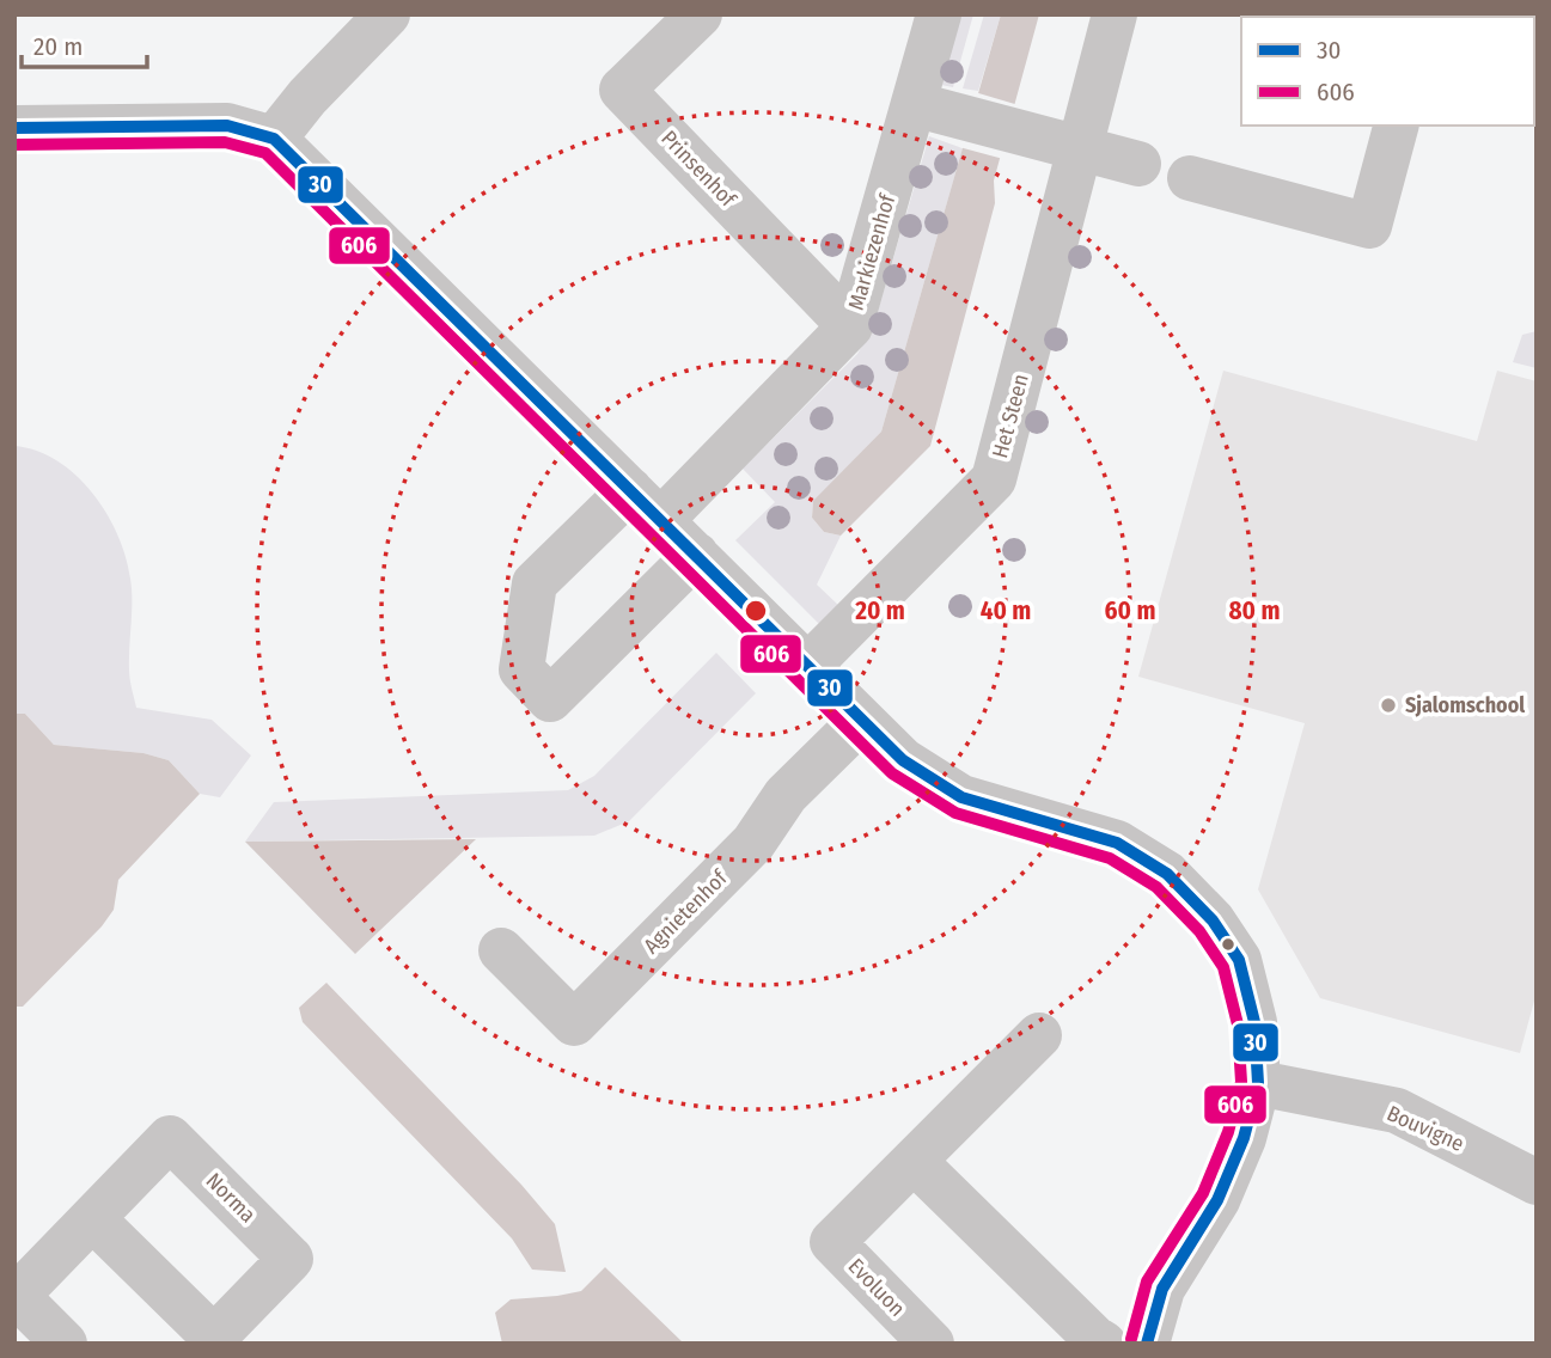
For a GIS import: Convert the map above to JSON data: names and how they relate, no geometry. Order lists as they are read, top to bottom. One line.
{"streets":{"street":["Prinsenhof","Markiezenhof","Het Steen","Agnietenhof","Bouvigne","Norma","Evoluon"]},"crossings":[["Prinsenhof","Markiezenhof"]],"places":["Sjalomschool"],"lines":["transit line 30","transit line 606"],"legend":["30","606"],"scale_bar":"20 m","rings":["20 m","40 m","60 m","80 m"]}
